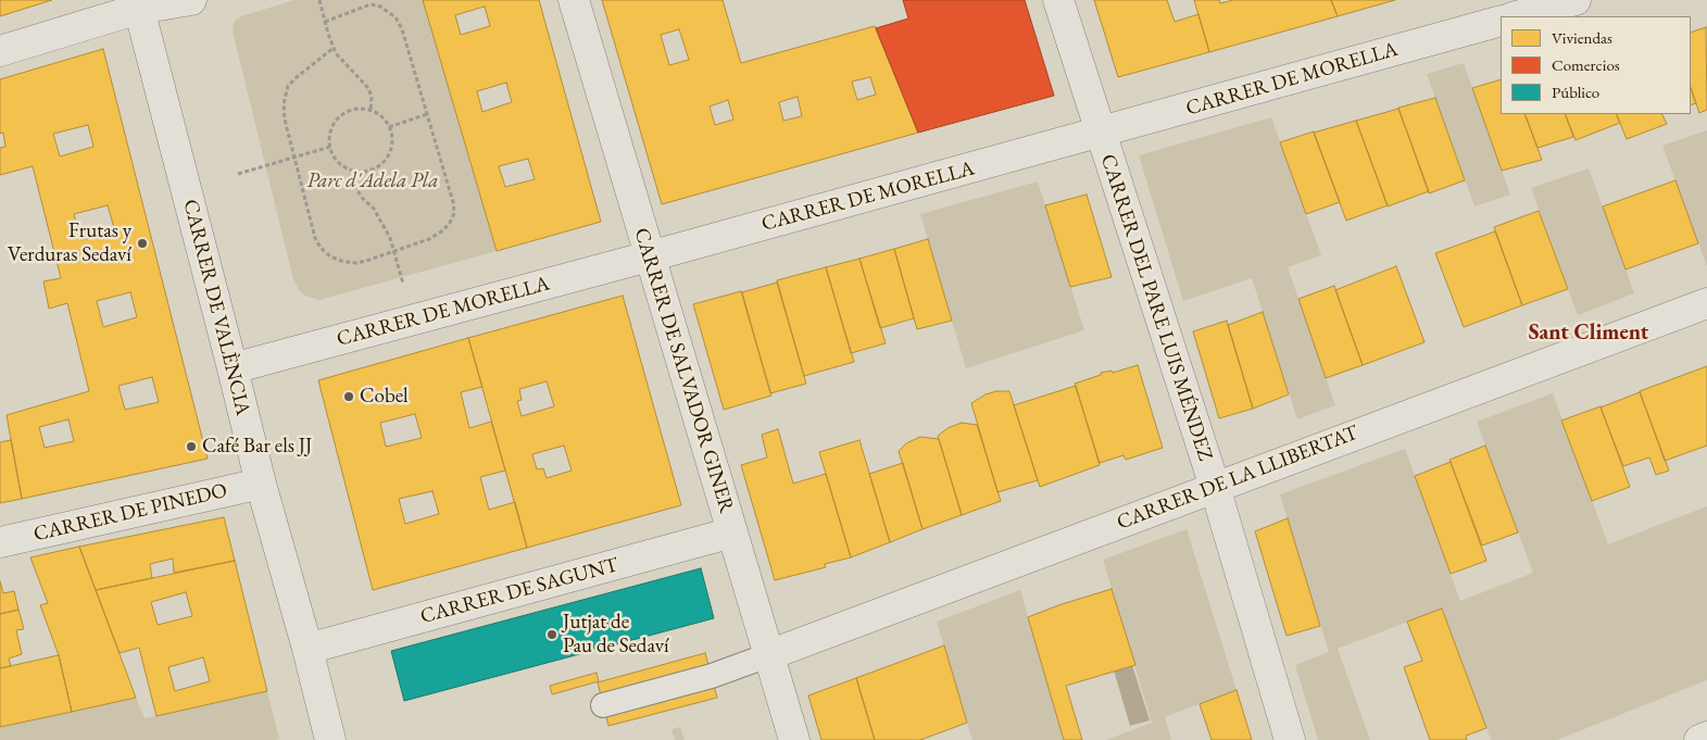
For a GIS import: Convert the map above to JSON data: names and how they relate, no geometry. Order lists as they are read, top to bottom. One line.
{"streets":{"street":["CARRER DE MORELLA","CARRER DE VALÈNCIA","CARRER DEL PARE LUIS MÉNDEZ","CARRER DE SALVADOR GINER","CARRER DE LA LLIBERTAT","CARRER DE PINEDO","CARRER DE SAGUNT"]},"crossings":[["CARRER DE MORELLA","CARRER DE VALÈNCIA"],["CARRER DE MORELLA","CARRER DEL PARE LUIS MÉNDEZ"],["CARRER DE MORELLA","CARRER DE SALVADOR GINER"],["CARRER DE VALÈNCIA","CARRER DE PINEDO"],["CARRER DE VALÈNCIA","CARRER DE SAGUNT"],["CARRER DEL PARE LUIS MÉNDEZ","CARRER DE LA LLIBERTAT"],["CARRER DE SALVADOR GINER","CARRER DE LA LLIBERTAT"],["CARRER DE SALVADOR GINER","CARRER DE SAGUNT"]],"districts":["Sant Climent"],"parks":["Parc d'Adela Pla"],"places":["Frutas y Verduras Sedaví","Cobel","Café Bar els JJ","Jutjat de Pau de Sedaví"],"legend":["Viviendas","Comercios","Público"]}
